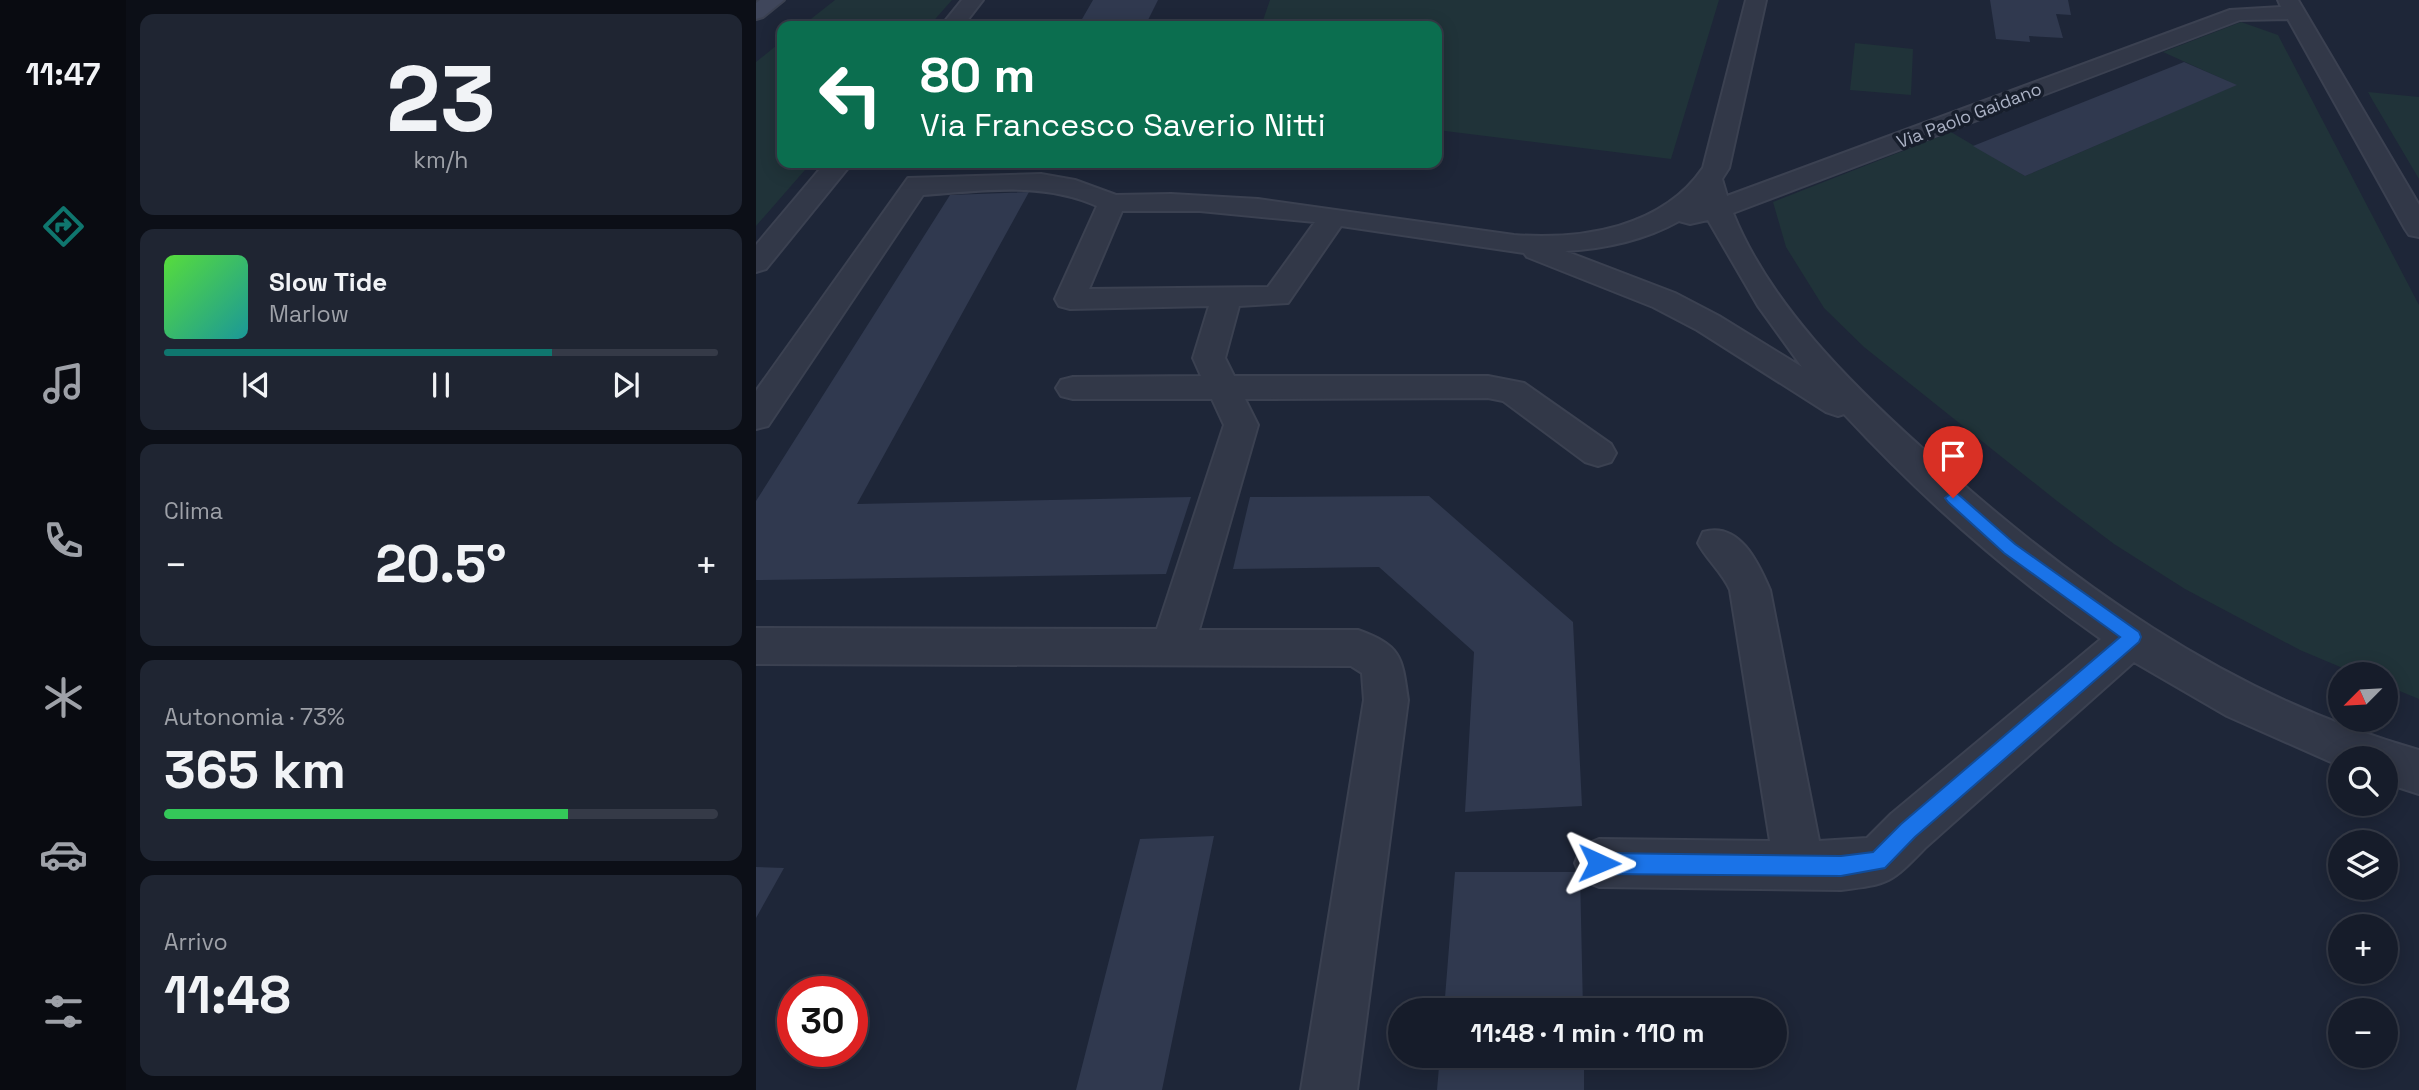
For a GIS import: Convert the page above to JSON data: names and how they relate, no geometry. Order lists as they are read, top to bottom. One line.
{"streets":{"street":["Via Paolo Gaidano"]},"north":"bottom left","page":{"tabs":"11:47","tile":[["23","km/h"],"Clima",["Autonomia · 73%","365 km"],["Arrivo","11:48"]],"turn":["80 m","Via Francesco Saverio Nitti"],"song":["Slow Tide","Marlow"],"heat":["−","20.5°","+"],"map_buttons":["+","−"],"limit":"30","trip":"11:48 · 1 min · 110 m"}}
